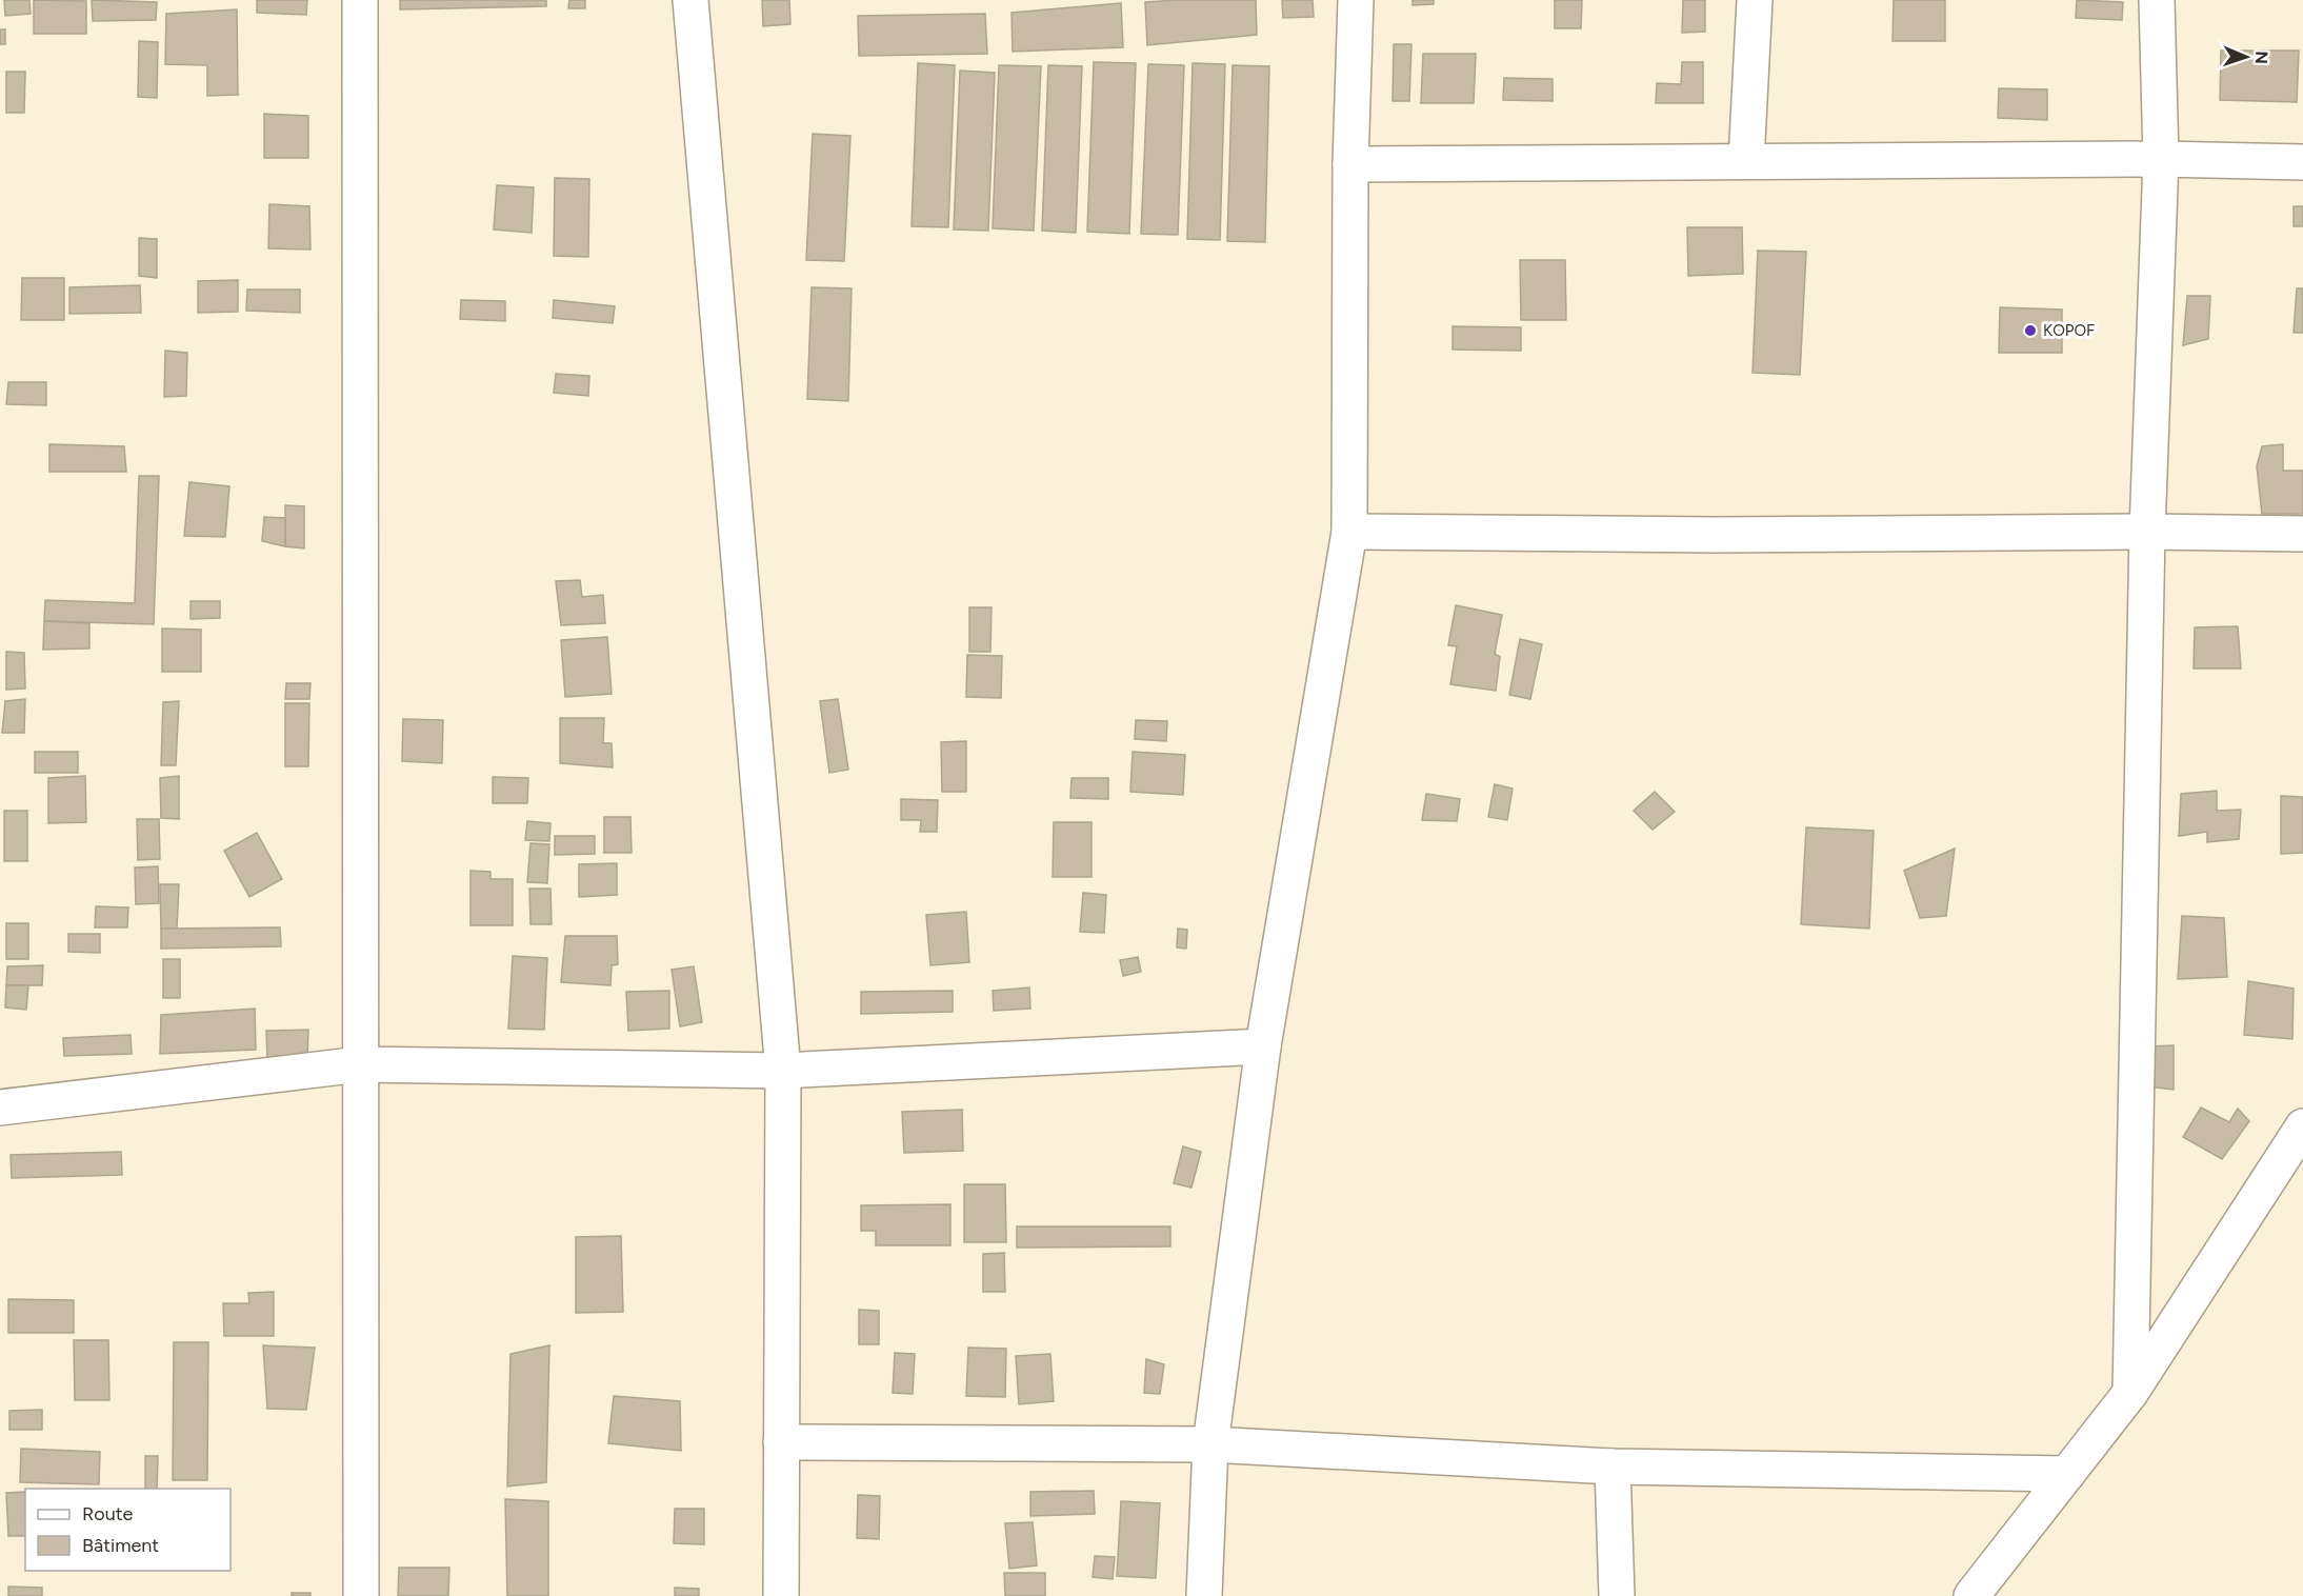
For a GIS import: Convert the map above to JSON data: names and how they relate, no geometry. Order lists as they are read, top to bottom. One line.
{"places":["KOPOF"],"legend":["Route","Bâtiment"],"north":"right"}
